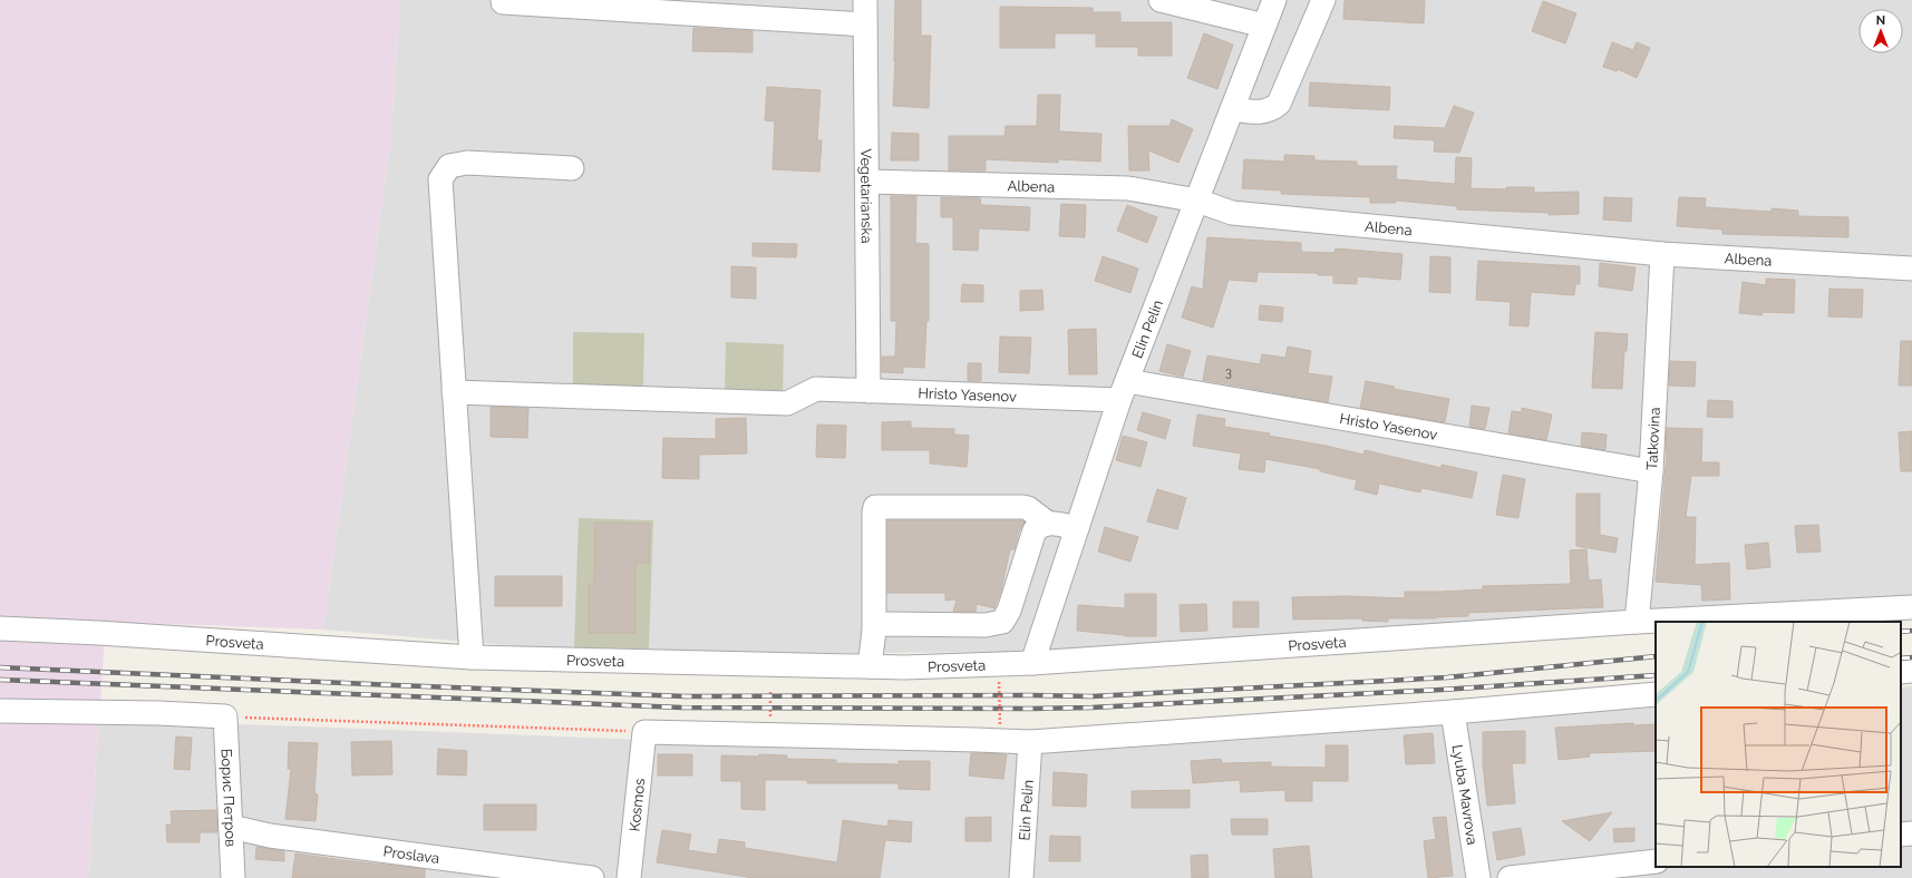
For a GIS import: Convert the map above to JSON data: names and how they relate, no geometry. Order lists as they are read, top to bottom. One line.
{"streets":{"street":["Albena","Vegetarianska","Elin Pelin","Hristo Yasenov","Tatkovina","Prosveta","Lyuba Mavrova","Борис Петров","Kosmos","Proslava"]},"crossings":[["Albena","Vegetarianska"],["Albena","Elin Pelin"],["Albena","Tatkovina"],["Vegetarianska","Hristo Yasenov"],["Elin Pelin","Hristo Yasenov"],["Elin Pelin","Prosveta"],["Hristo Yasenov","Tatkovina"],["Tatkovina","Prosveta"],["Борис Петров","Proslava"]],"house_numbers":["3"],"north":"top"}
